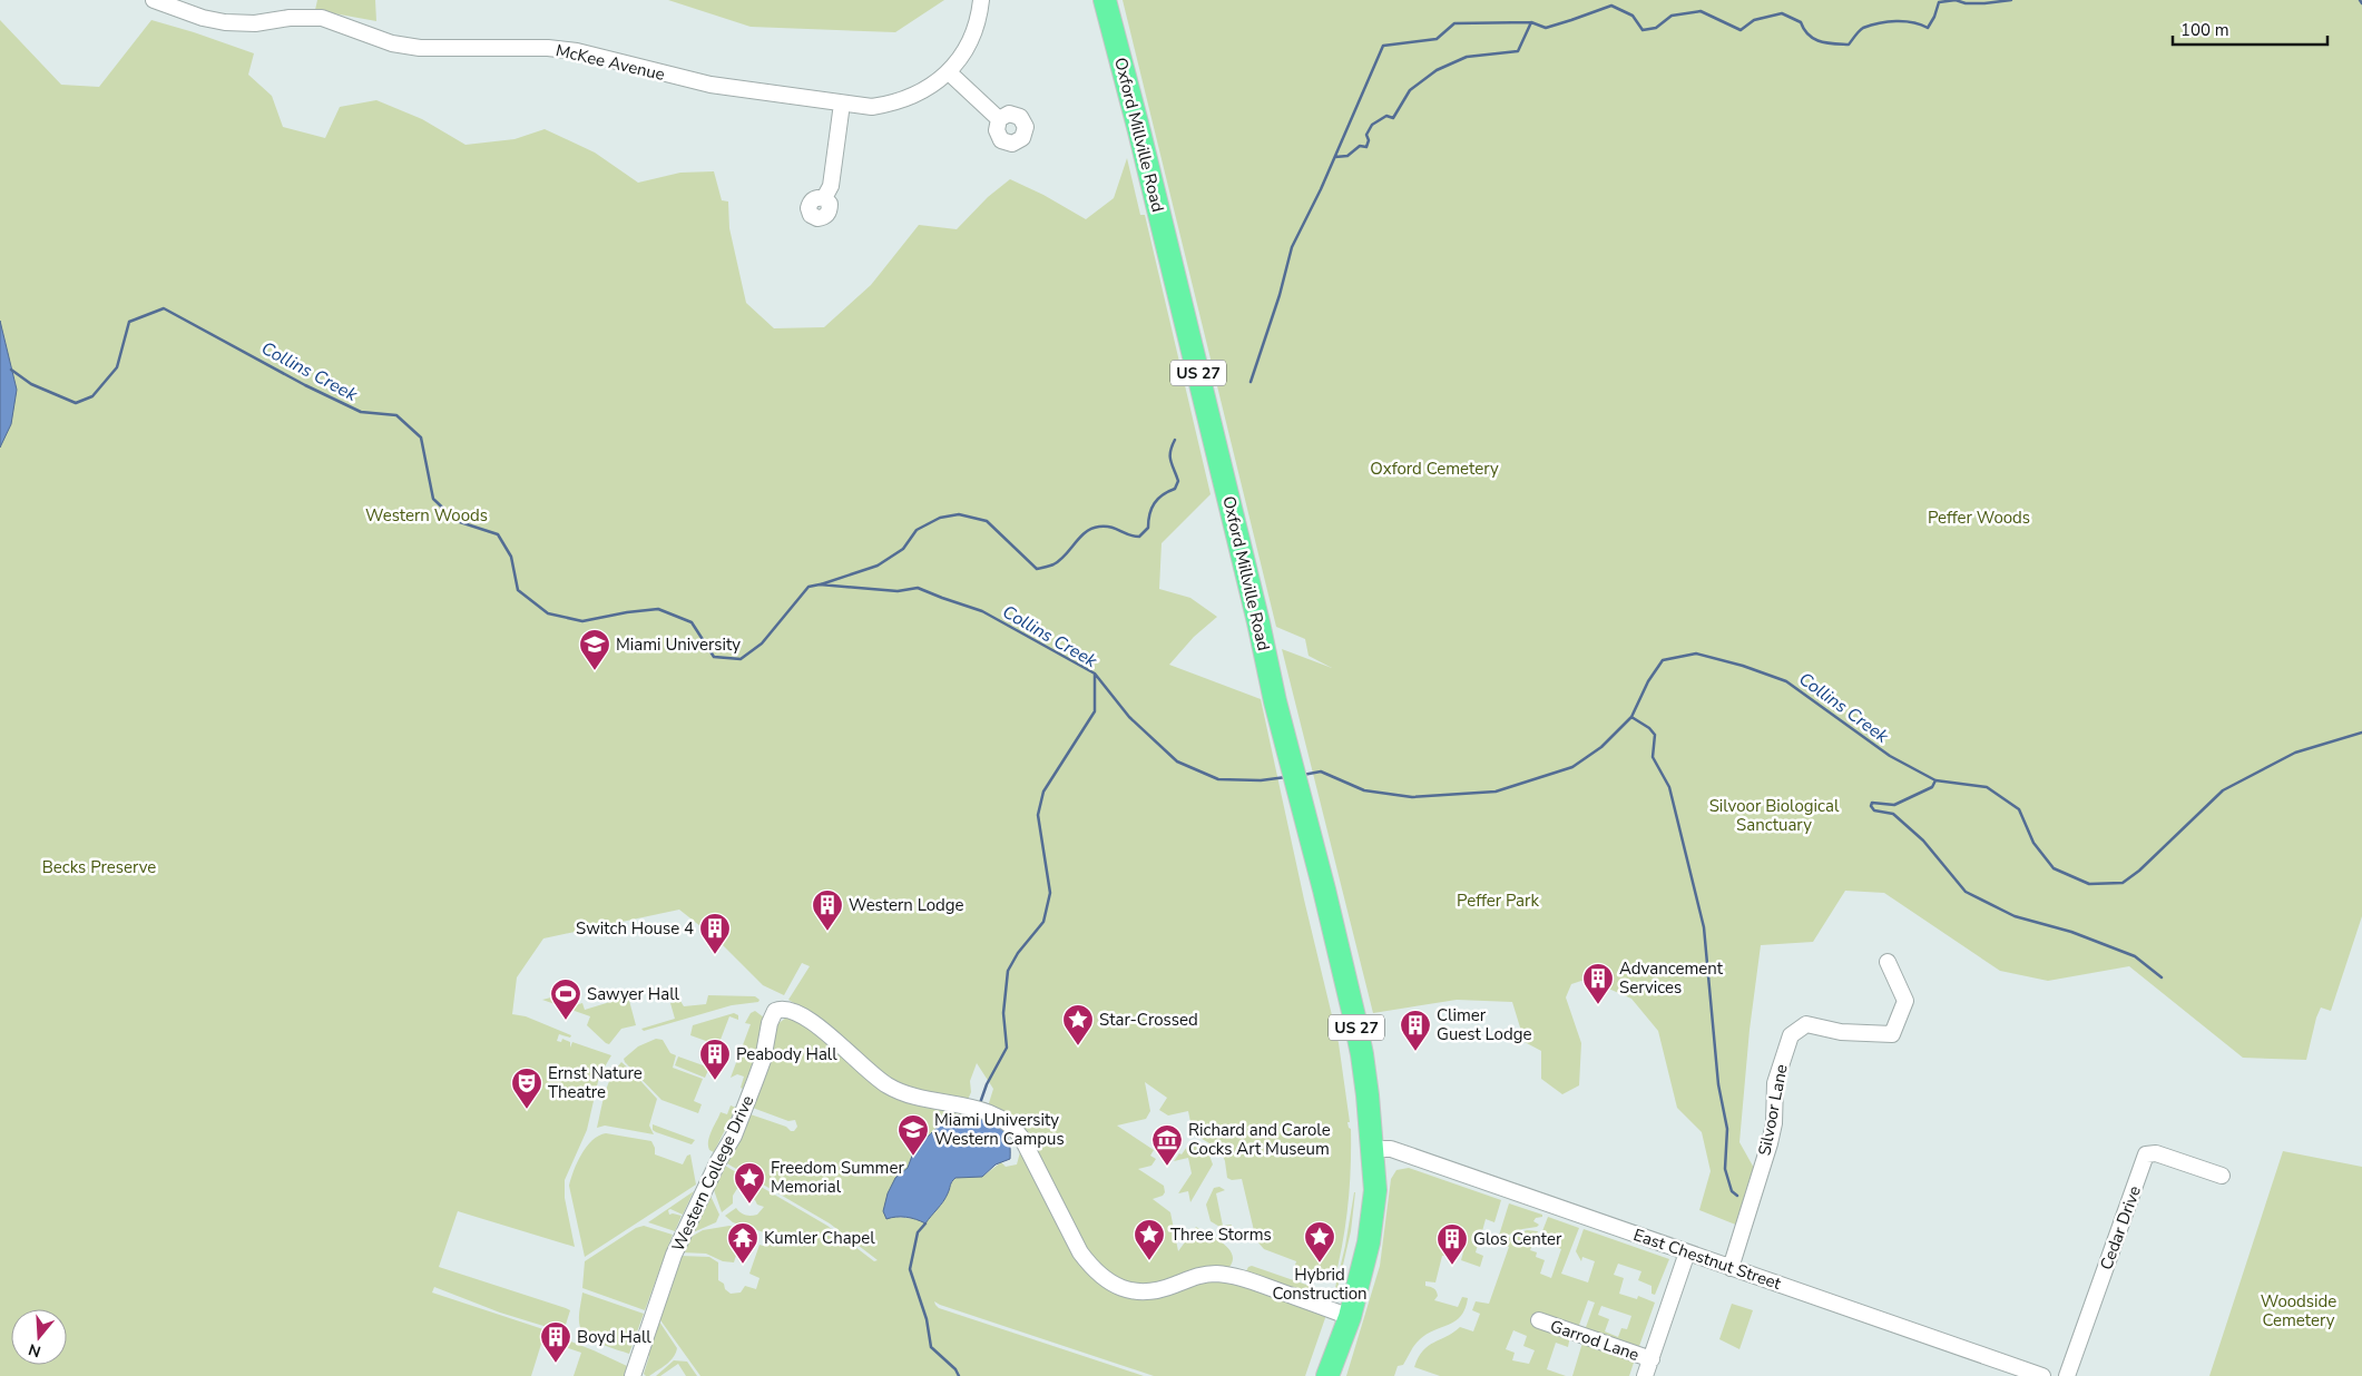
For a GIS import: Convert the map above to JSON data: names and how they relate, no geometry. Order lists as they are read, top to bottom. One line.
{"streets":{"highway":["Oxford Millville Road","US 27"],"street":["McKee Avenue","Silvoor Lane","Western College Drive","Cedar Drive","East Chestnut Street","Garrod Lane"]},"crossings":[["Oxford Millville Road","US 27"],["Oxford Millville Road","East Chestnut Street"],["US 27","Western College Drive"],["US 27","East Chestnut Street"],["Silvoor Lane","East Chestnut Street"]],"water":["Collins Creek"],"parks":["Oxford Cemetery","Western Woods","Peffer Woods","Silvoor Biological Sanctuary","Becks Preserve","Peffer Park","Woodside Cemetery"],"places":{"school or university":["Miami University","Miami University Western Campus"],"building":["Western Lodge","Switch House 4","Advancement Services","Climer Guest Lodge","Peabody Hall","Glos Center","Boyd Hall"],"sports":["Sawyer Hall"],"place":["Star-Crossed","Freedom Summer Memorial","Three Storms","Hybrid Construction"],"theatre":["Ernst Nature Theatre"],"museum":["Richard and Carole Cocks Art Museum"],"temple":["Kumler Chapel"]},"scale_bar":"100 m","north":"bottom"}
